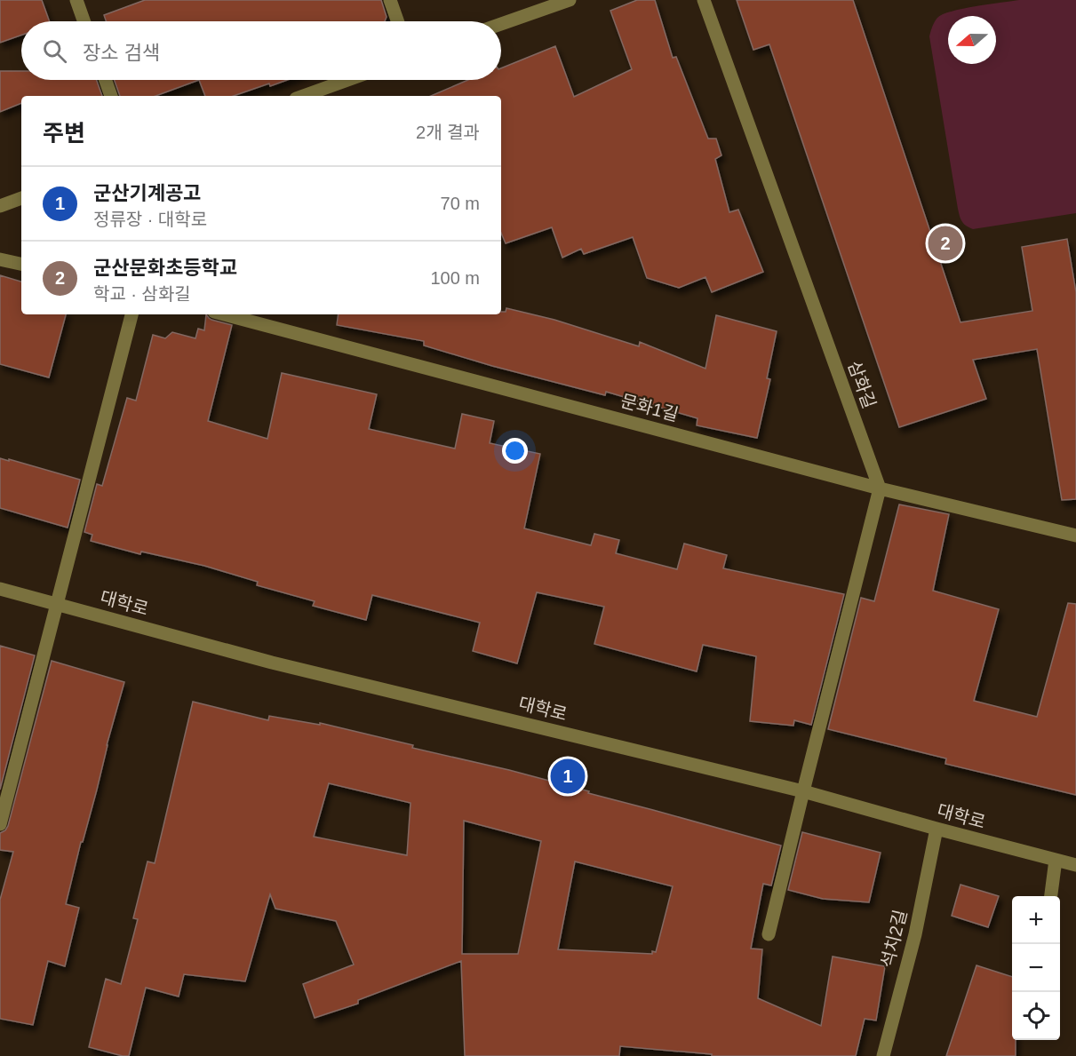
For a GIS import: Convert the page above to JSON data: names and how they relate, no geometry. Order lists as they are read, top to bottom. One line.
{"streets":{"street":["삼화길","문화1길","대학로","석치2길"]},"crossings":[["삼화길","문화1길"],["대학로","석치2길"]],"north":"left","page":{"search":"장소 검색","heading":["주변","2개 결과"],"list":[{"mark":"1","name":"군산기계공고","note":"정류장 · 대학로","value":"70 m"},{"mark":"2","name":"군산문화초등학교","note":"학교 · 삼화길","value":"100 m"}],"pins":["2","1"],"map_buttons":["+","−"]}}
